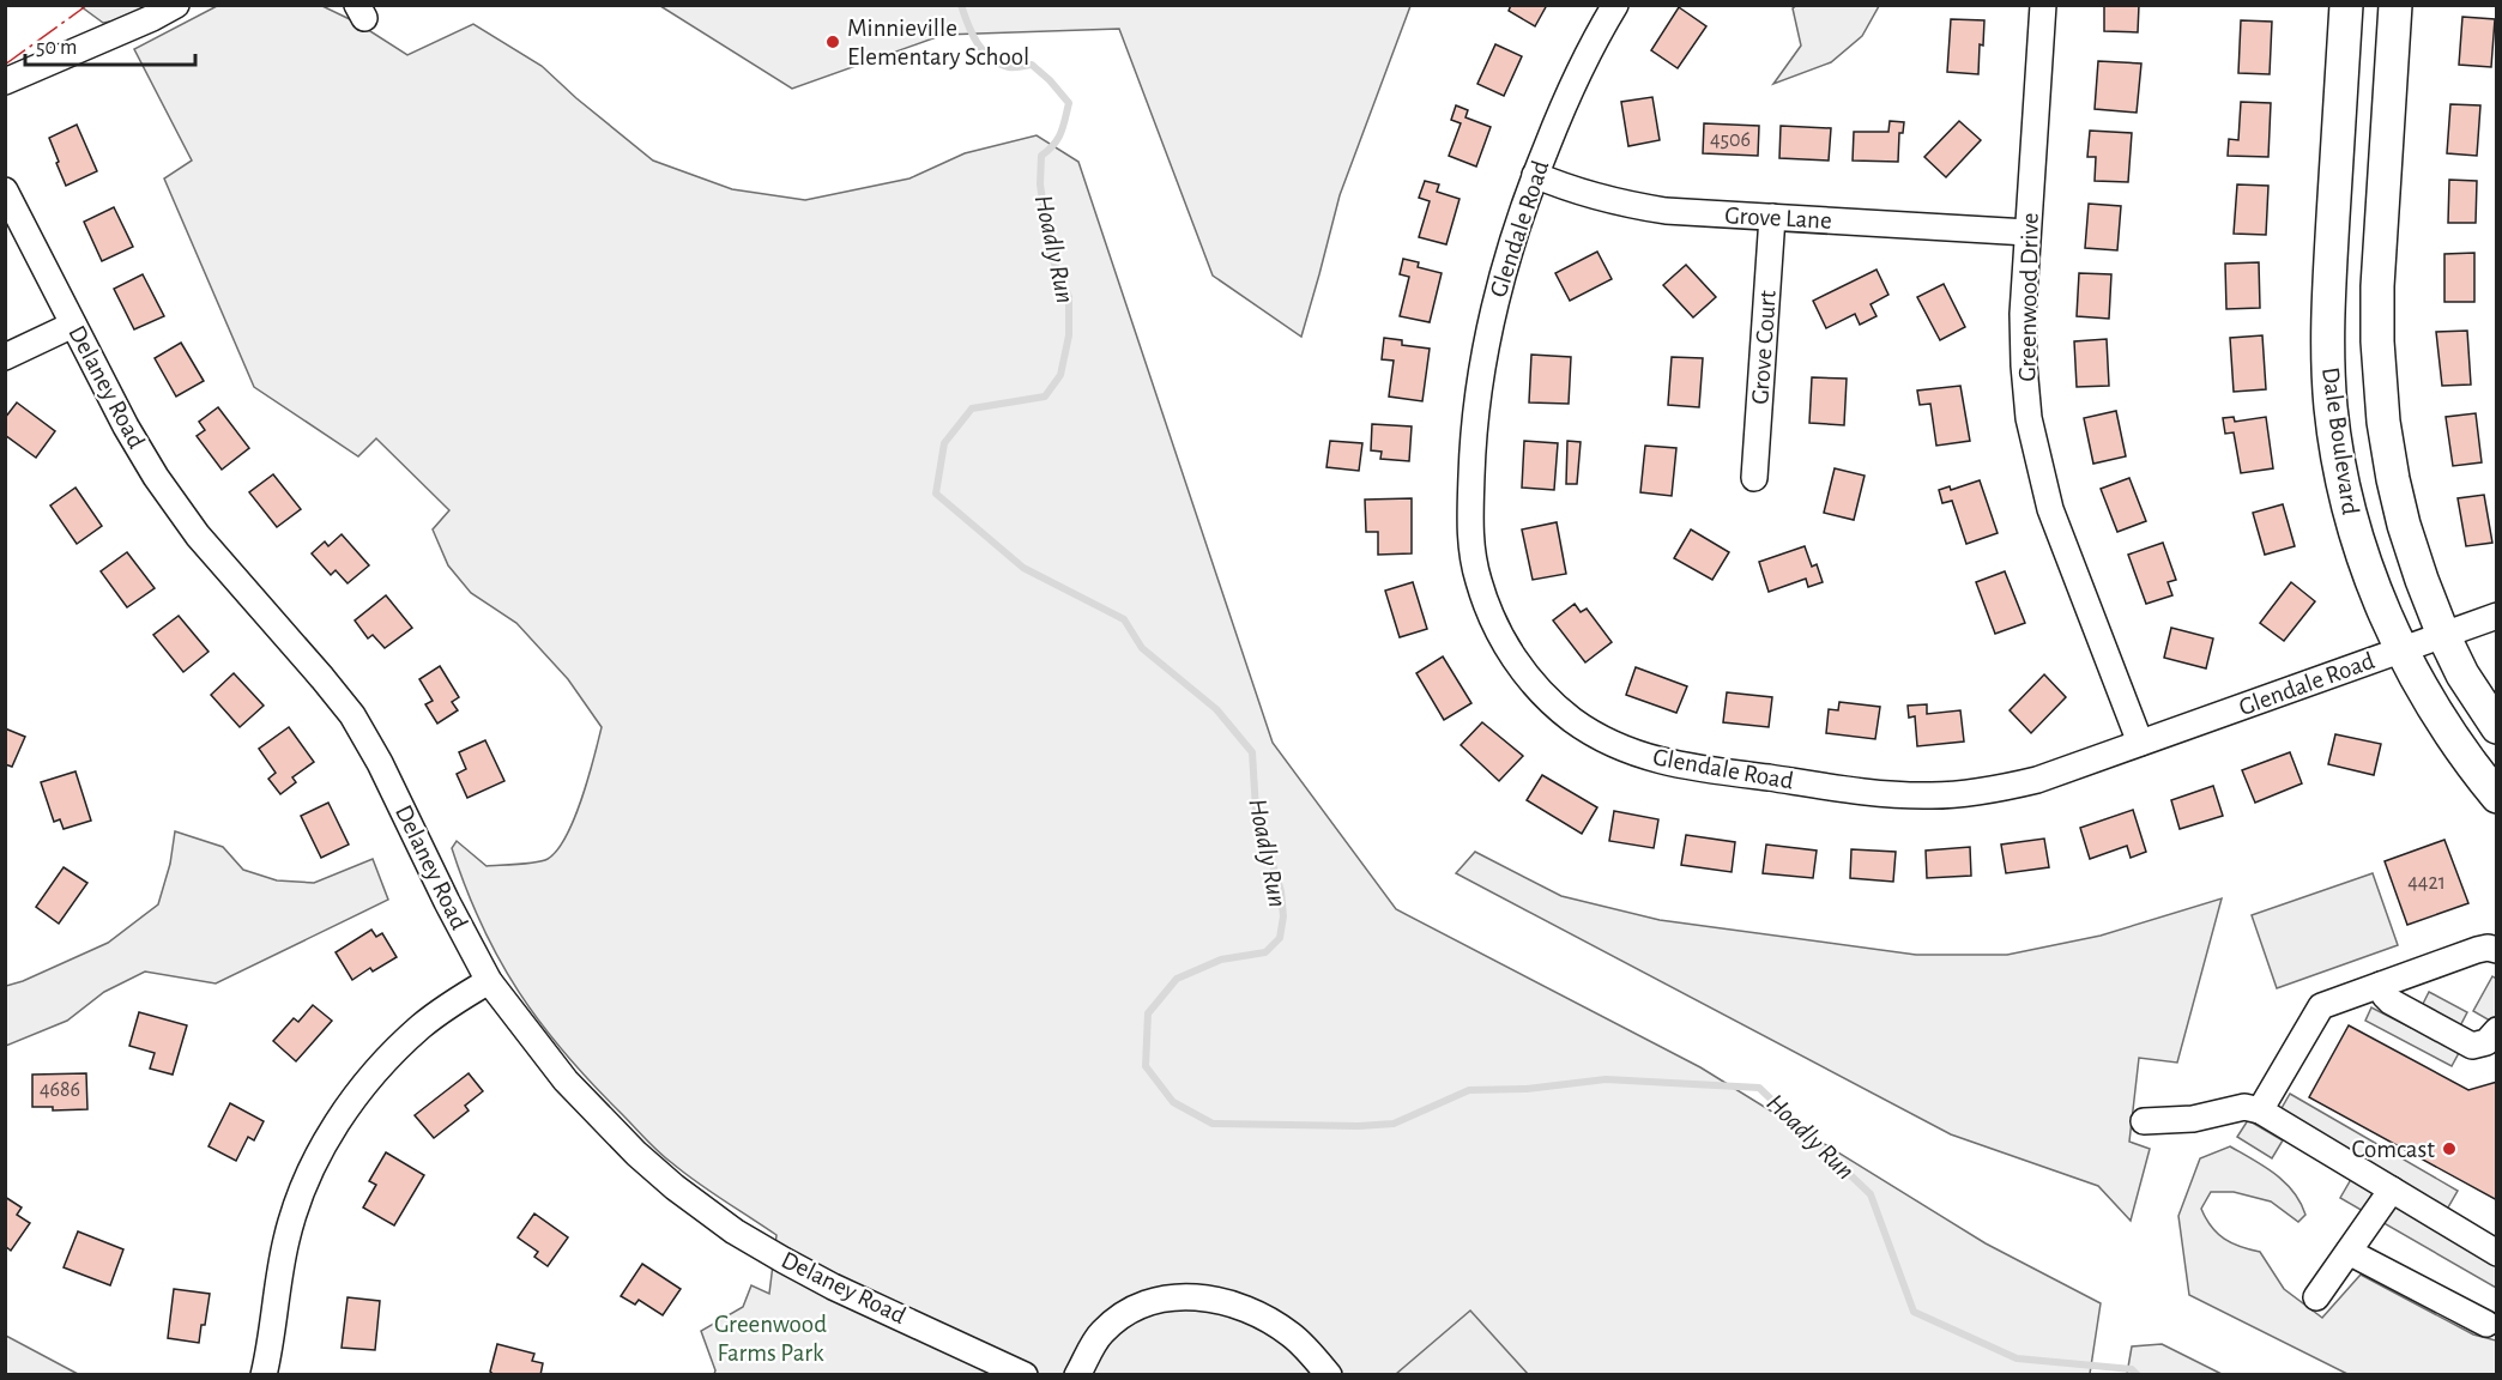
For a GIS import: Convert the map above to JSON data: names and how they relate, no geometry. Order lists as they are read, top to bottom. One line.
{"streets":{"main road":["Dale Boulevard"],"street":["Grove Lane","Glendale Road","Greenwood Drive","Grove Court","Delaney Road"]},"crossings":[["Grove Lane","Glendale Road"],["Grove Lane","Greenwood Drive"],["Grove Lane","Grove Court"],["Glendale Road","Greenwood Drive"],["Glendale Road","Dale Boulevard"]],"water":["Hoadly Run"],"parks":["Greenwood Farms Park"],"places":["Minnieville Elementary School","Comcast"],"house_numbers":["4506","4421","4686"],"scale_bar":"50 m"}
